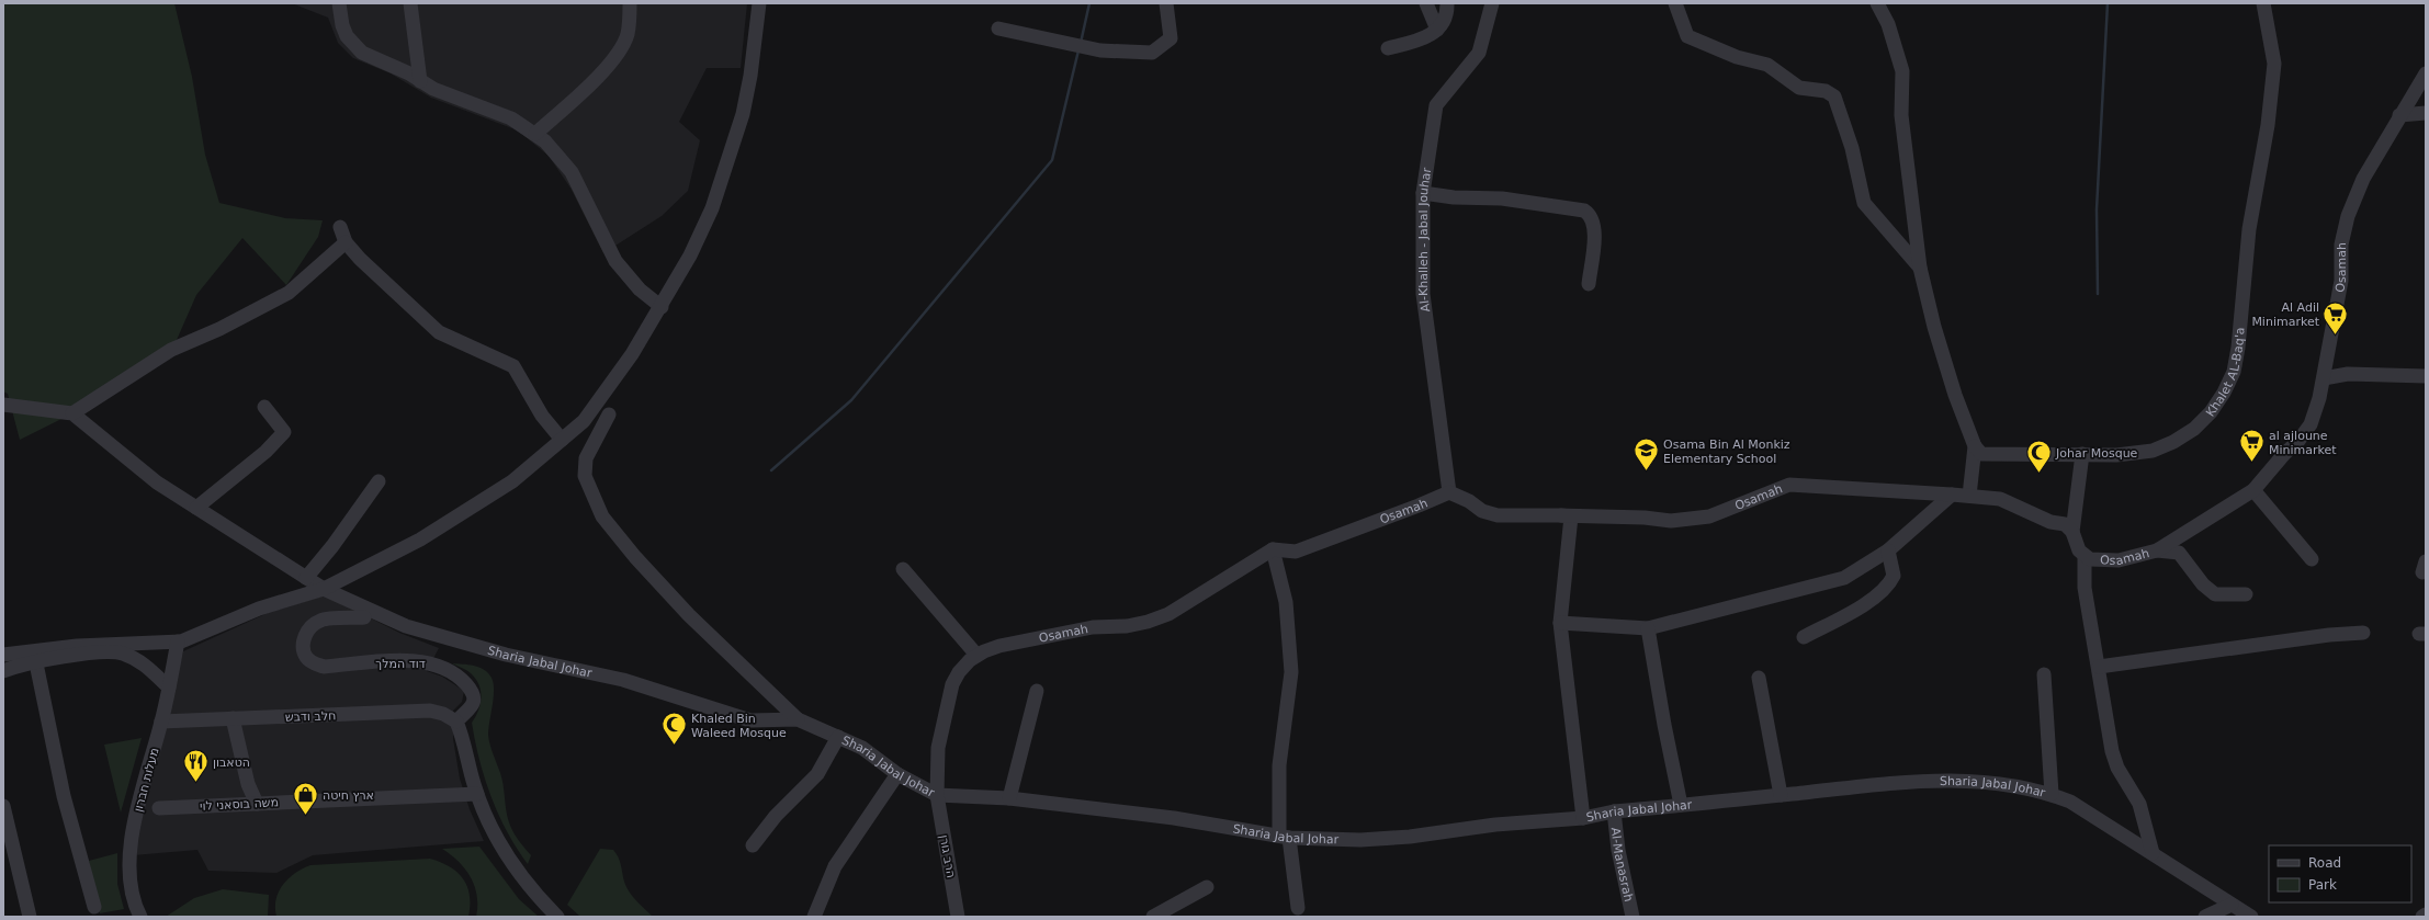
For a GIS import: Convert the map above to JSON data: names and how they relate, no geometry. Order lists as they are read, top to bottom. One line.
{"streets":{"street":["Al-Khalleh - Jabal Jouhar","Osamah","Khalet AL-Baq'a","Sharia Jabal Johar","דוד המלך","חלב ודבש","מעלות חברון","משה בוסאני לוי","הרב גורן","Al-Manasrah"]},"crossings":[["Al-Khalleh - Jabal Jouhar","Osamah"],["Osamah","Sharia Jabal Johar"],["Osamah","הרב גורן"],["Sharia Jabal Johar","הרב גורן"],["Sharia Jabal Johar","Al-Manasrah"],["דוד המלך","חלב ודבש"],["חלב ודבש","מעלות חברון"]],"places":{"supermarket":["Al Adil Minimarket","al ajloune Minimarket"],"school or university":["Osama Bin Al Monkiz Elementary School"],"mosque":["Johar Mosque","Khaled Bin Waleed Mosque"],"restaurant":["הטאבון"],"shop":["ארץ חיטה"]},"legend":["Road","Park"]}
